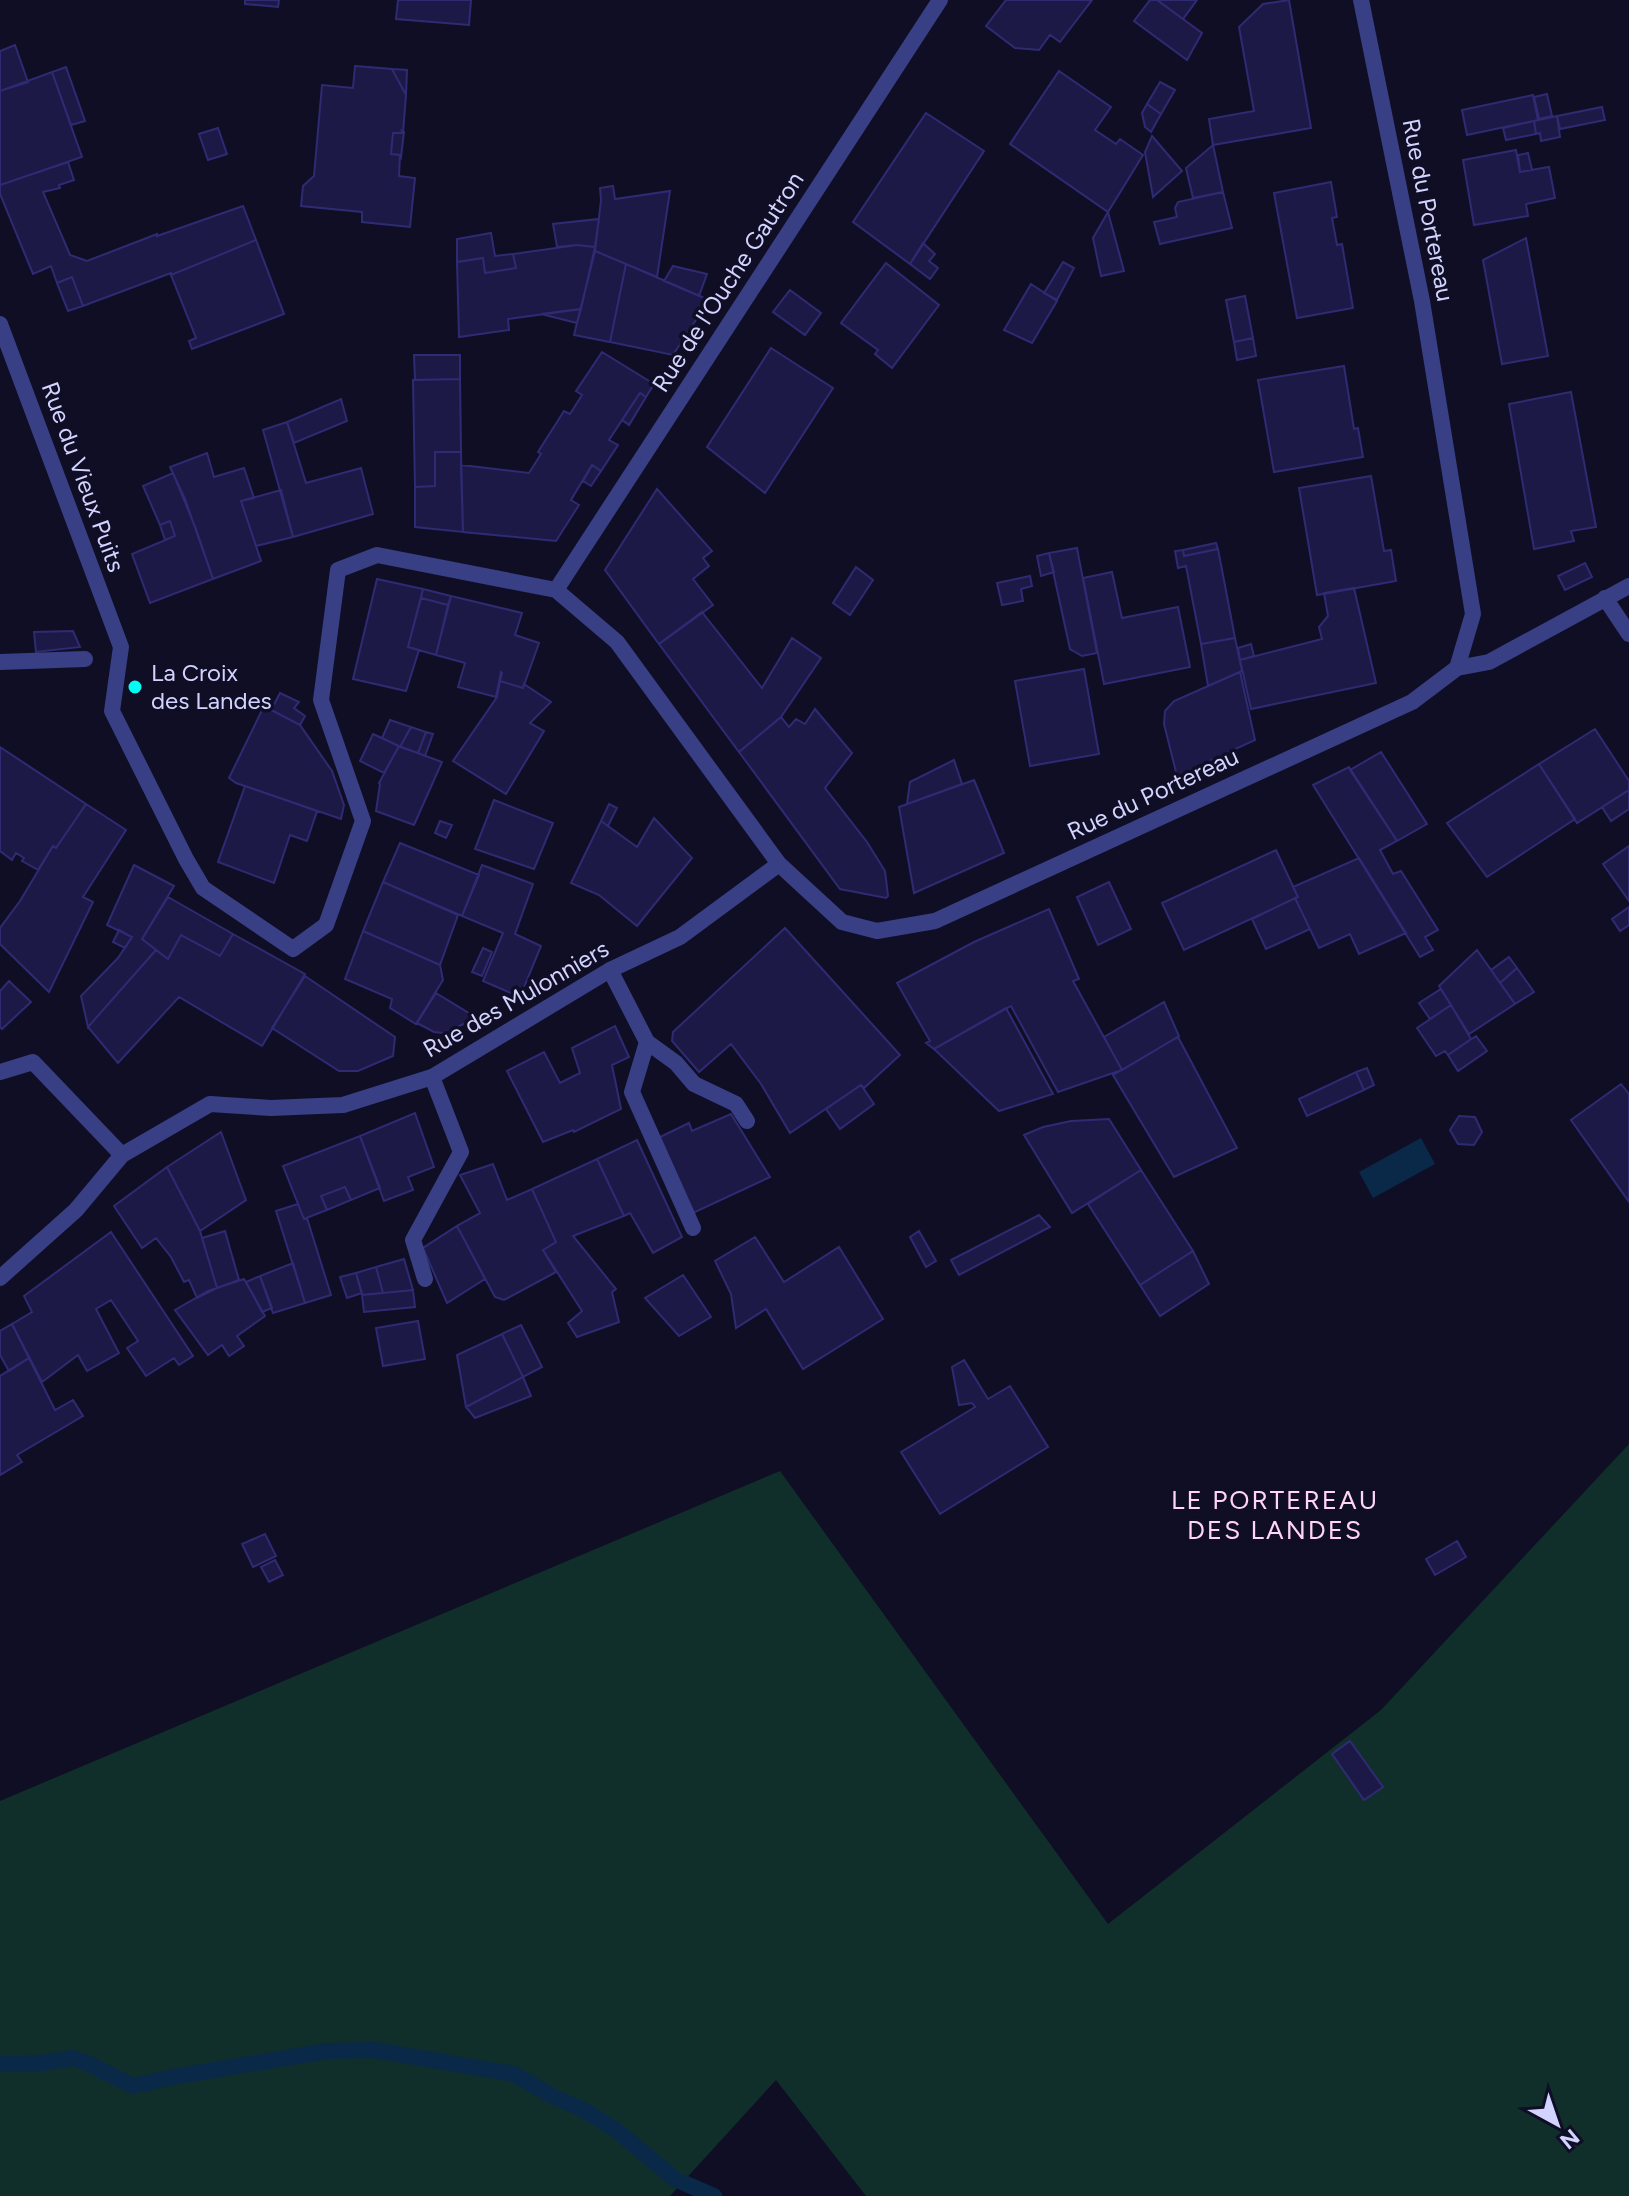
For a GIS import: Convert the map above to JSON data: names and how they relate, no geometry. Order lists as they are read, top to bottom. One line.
{"streets":{"street":["Rue du Portereau","Rue de l'Ouche Gautron","Rue du Vieux Puits","Rue des Mulonniers"]},"crossings":[["Rue du Portereau","Rue de l'Ouche Gautron"],["Rue du Portereau","Rue du Vieux Puits"],["Rue du Portereau","Rue des Mulonniers"]],"districts":["LE PORTEREAU DES LANDES"],"places":["La Croix des Landes"],"north":"bottom right"}
